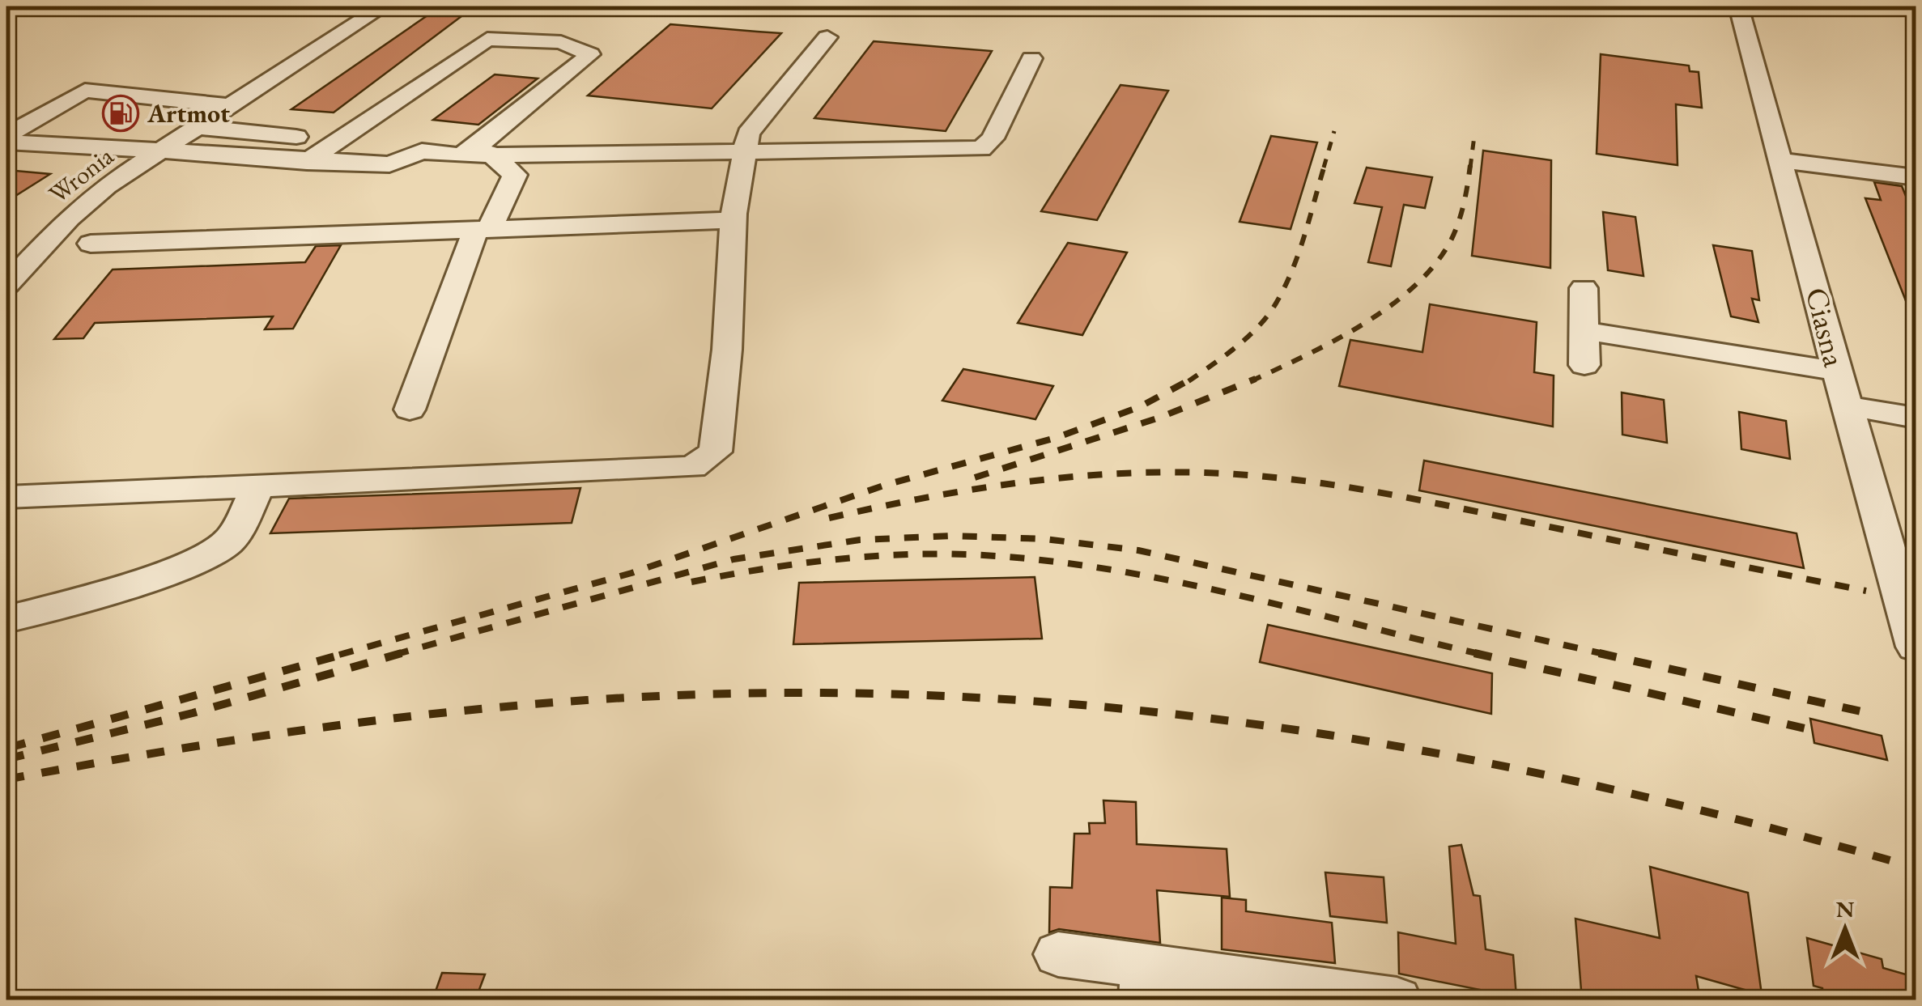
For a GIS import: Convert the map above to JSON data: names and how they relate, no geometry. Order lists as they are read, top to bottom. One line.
{"streets":{"street":["Wronia","Ciasna"]},"places":{"fuel station":["Artmot"]},"north":"top"}
